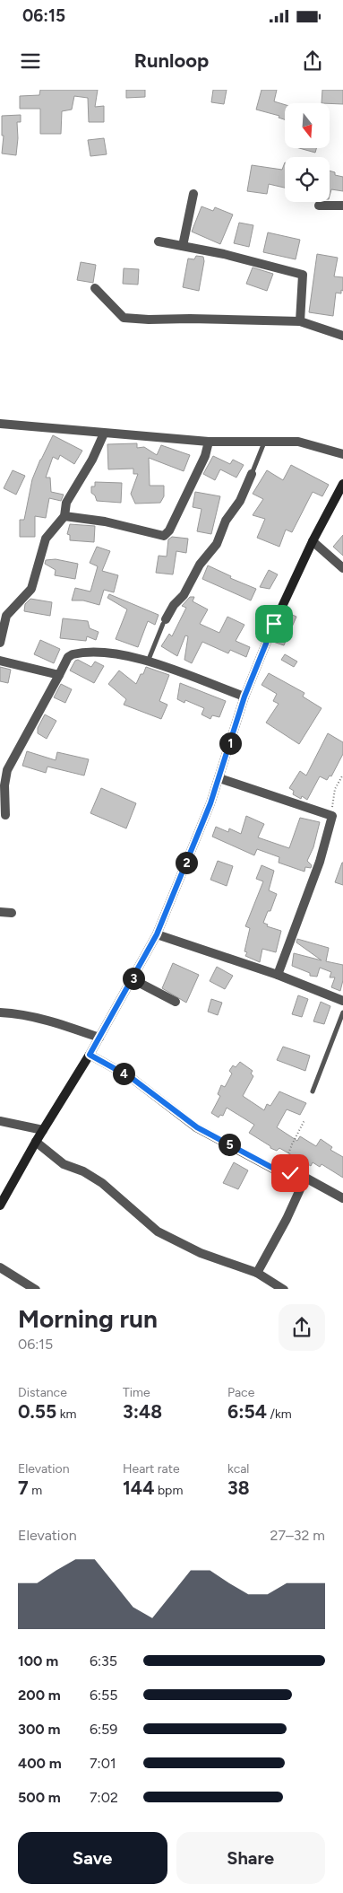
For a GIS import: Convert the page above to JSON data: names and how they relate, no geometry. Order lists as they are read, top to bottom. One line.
{"north":"bottom","page":{"status":"06:15","header":"Runloop","pins":["1","2","3","4","5"],"heading":["Morning run","06:15"],"stats":[["Distance","0.55 km"],["Time","3:48"],["Pace","6:54 /km"],["Elevation","7 m"],["Heart rate","144 bpm"],["kcal","38"]],"chart":["Elevation","27–32 m"],"list":[{"name":"100 m","note":"6:35"},{"name":"200 m","note":"6:55"},{"name":"300 m","note":"6:59"},{"name":"400 m","note":"7:01"},{"name":"500 m","note":"7:02"}],"buttons":["Save","Share"]}}
